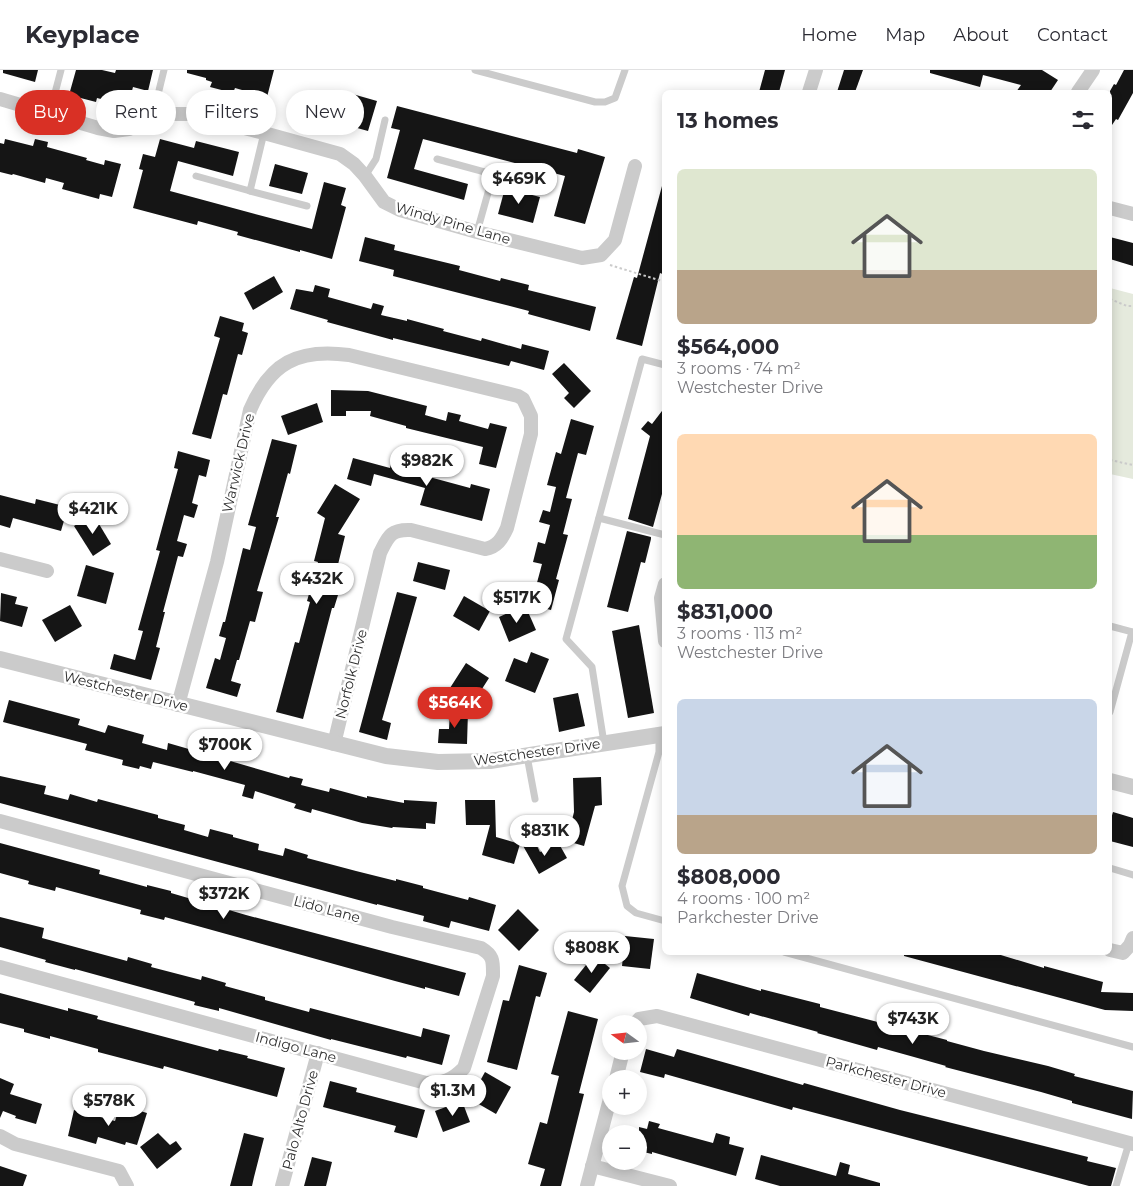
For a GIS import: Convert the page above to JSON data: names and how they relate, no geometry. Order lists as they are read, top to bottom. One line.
{"streets":{"street":["Windy Pine Lane","Warwick Drive","Norfolk Drive","Westchester Drive","Lido Lane","Indigo Lane","Parkchester Drive","Palo Alto Drive"]},"crossings":[["Warwick Drive","Norfolk Drive"],["Warwick Drive","Westchester Drive"],["Norfolk Drive","Westchester Drive"],["Lido Lane","Indigo Lane"],["Indigo Lane","Palo Alto Drive"]],"north":"left","page":{"header":"Keyplace","nav":["Home","Map","About","Contact"],"chip":["Buy","Rent","Filters","New"],"heading":"13 homes","list":[{"name":"$564,000","note":"3 rooms · 74 m² · Westchester Drive"},{"name":"$831,000","note":"3 rooms · 113 m² · Westchester Drive"},{"name":"$808,000","note":"4 rooms · 100 m² · Parkchester Drive"}],"price":["$469K","$982K","$421K","$432K","$517K","$564K","$700K","$831K","$372K","$808K","$743K","$1.3M","$578K"],"map_buttons":["+","−"]}}
